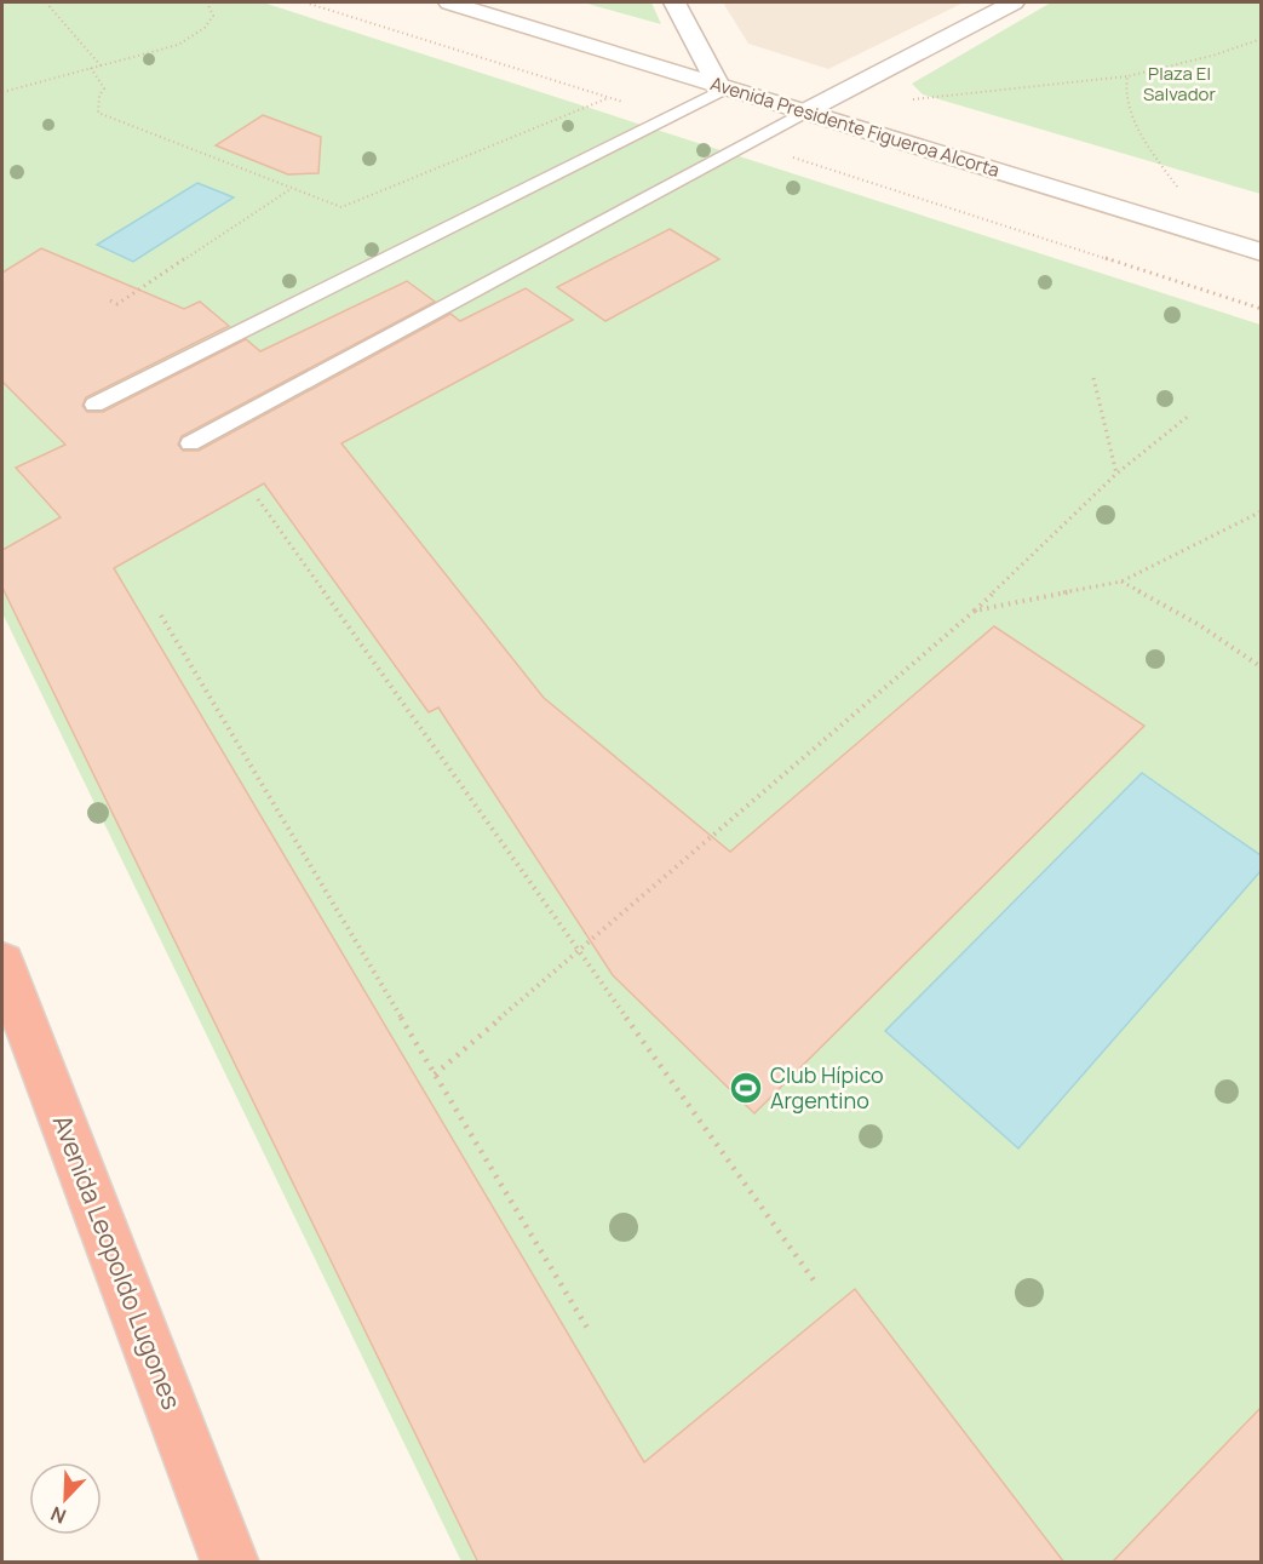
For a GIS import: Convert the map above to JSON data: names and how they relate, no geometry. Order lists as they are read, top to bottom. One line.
{"streets":{"highway":["Avenida Leopoldo Lugones"],"main road":["Avenida Presidente Figueroa Alcorta"]},"parks":["Plaza El Salvador"],"places":{"sports":["Club Hípico Argentino"]},"north":"bottom left"}
